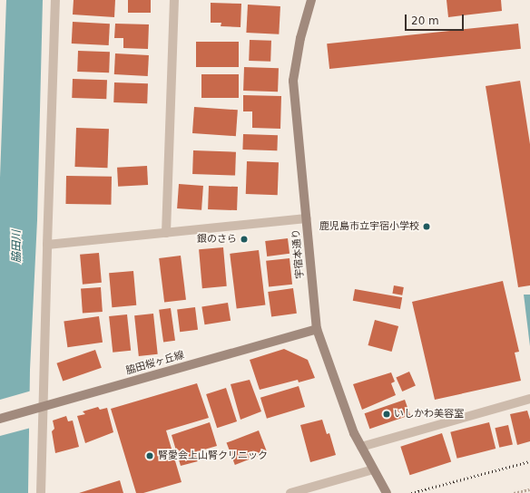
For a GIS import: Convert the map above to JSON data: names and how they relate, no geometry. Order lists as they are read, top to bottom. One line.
{"streets":{"street":["宇宿本通り","脇田桜ヶ丘線"]},"crossings":[["宇宿本通り","脇田桜ヶ丘線"]],"water":["脇田川"],"places":["鹿児島市立宇宿小学校","銀のさら","いしかわ美容室","腎愛会上山腎クリニック"],"scale_bar":"20 m"}
